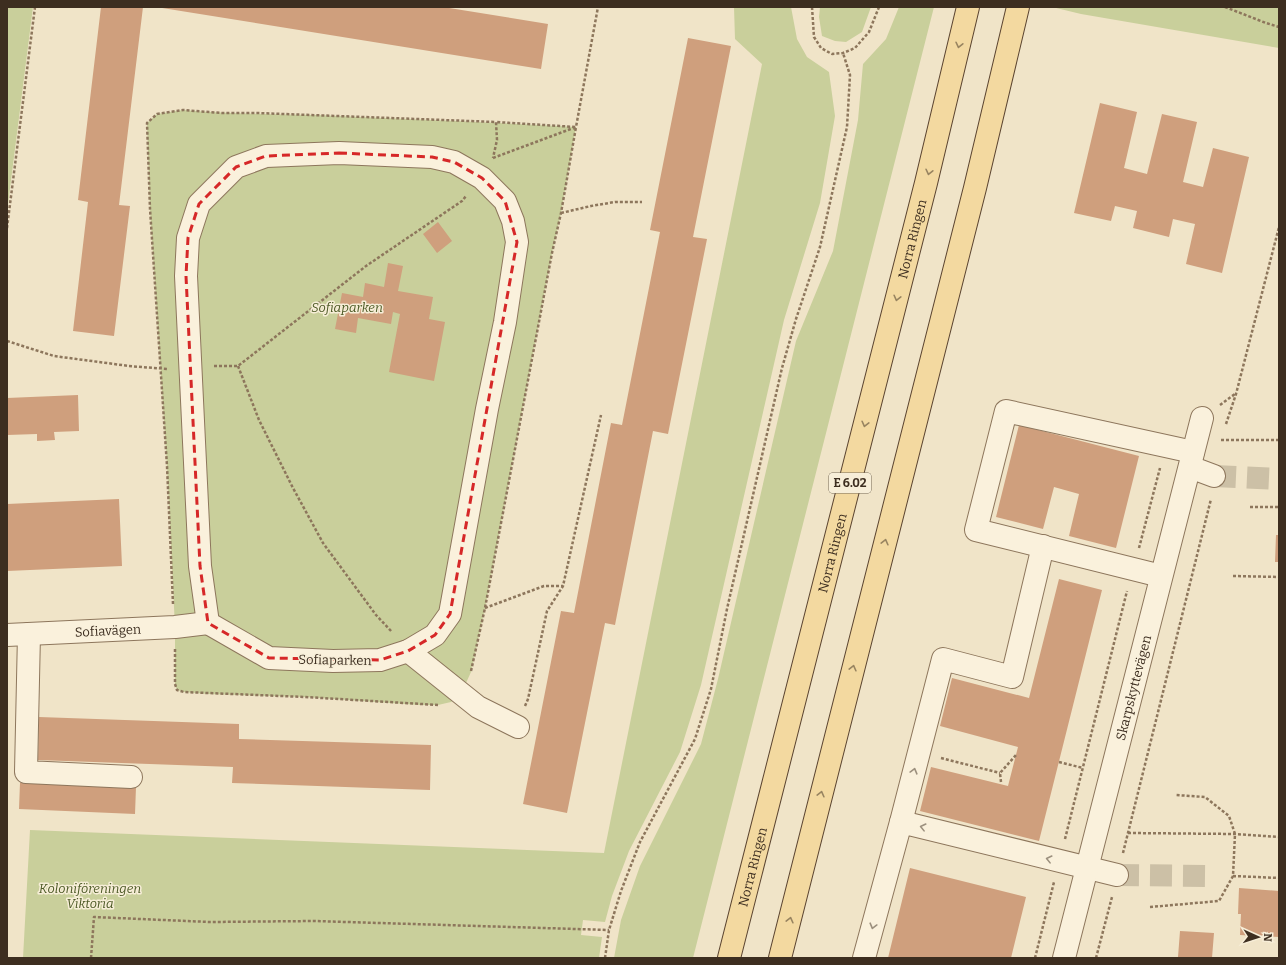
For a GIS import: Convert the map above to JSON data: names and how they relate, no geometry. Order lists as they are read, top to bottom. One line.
{"streets":{"main road":["Norra Ringen","E 6.02"],"street":["Sofiavägen","Sofiaparken","Skarpskyttevägen"]},"crossings":[["Sofiavägen","Sofiaparken"]],"parks":["Sofiaparken","Koloniföreningen Viktoria"],"north":"right"}
